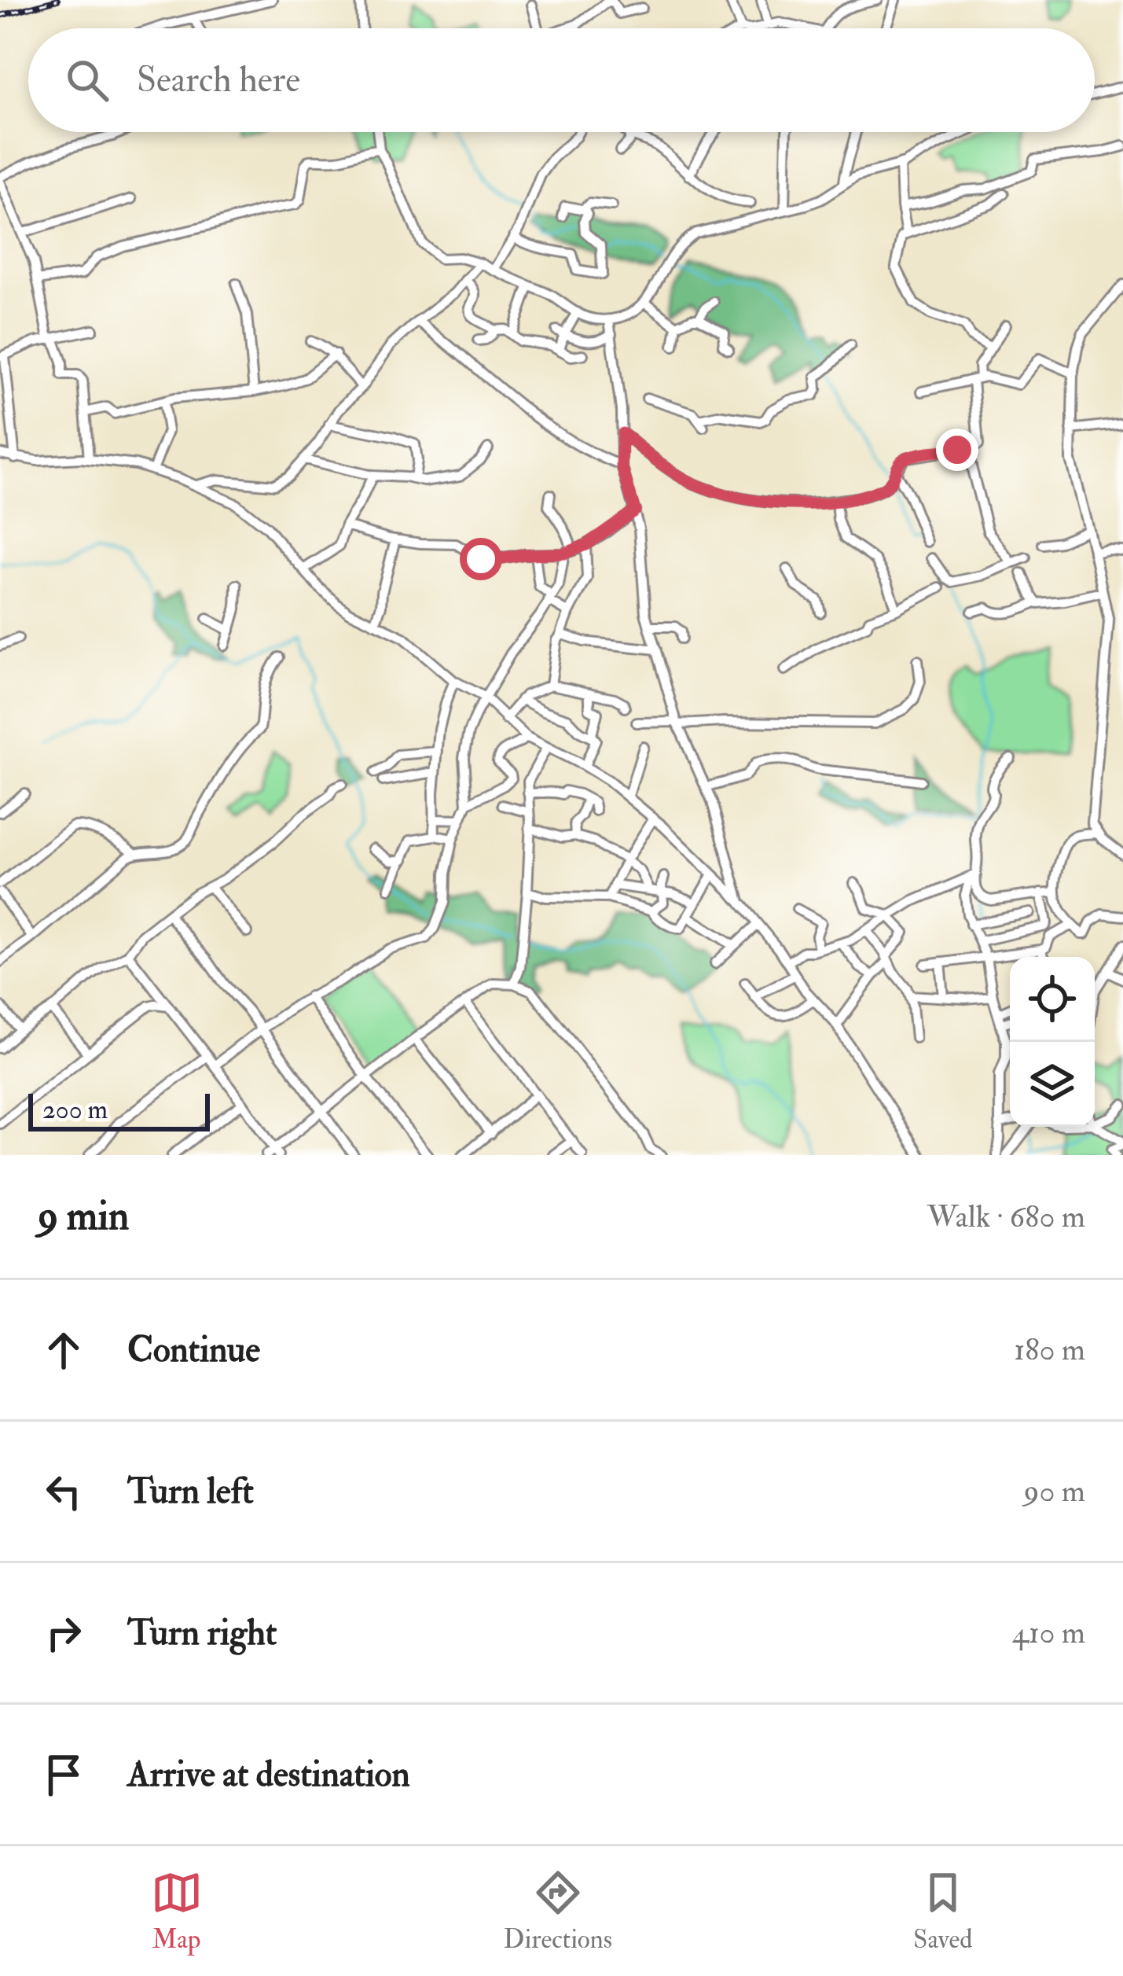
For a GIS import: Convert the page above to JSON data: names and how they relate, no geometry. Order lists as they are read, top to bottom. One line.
{"scale_bar":"200 m","page":{"search":"Search here","scale":"200 m","heading":["9 min","Walk · 680 m"],"list":[["Continue","180 m"],["Turn left","90 m"],["Turn right","410 m"],"Arrive at destination"],"nav":["Map","Directions","Saved"]}}
